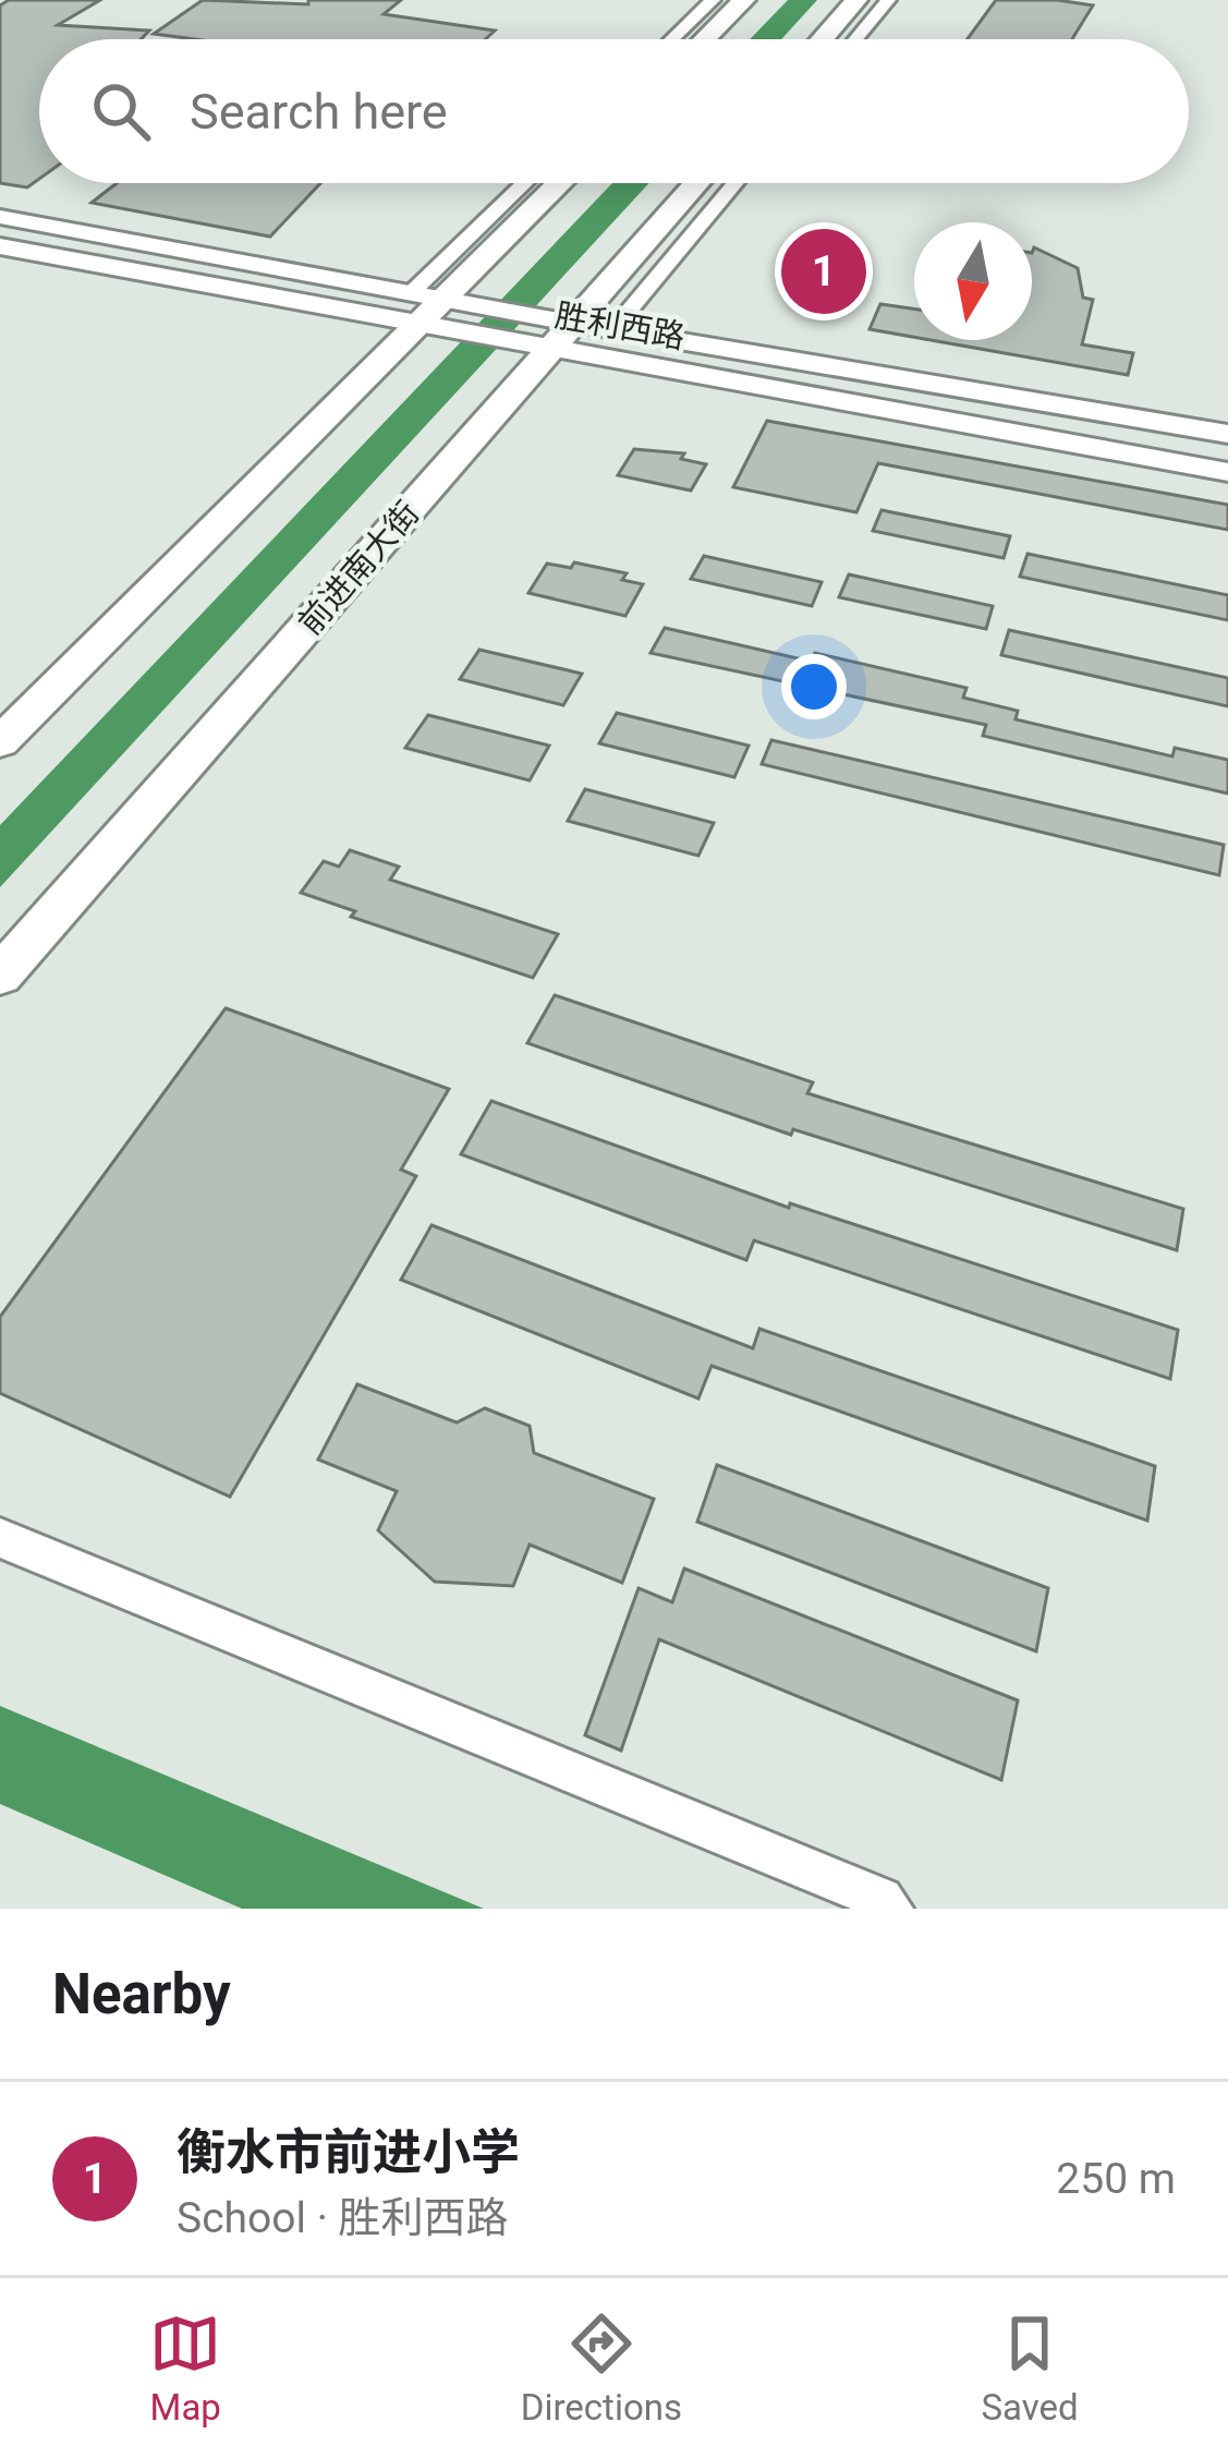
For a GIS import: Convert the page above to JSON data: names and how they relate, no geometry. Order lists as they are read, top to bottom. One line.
{"streets":{"main road":["胜利西路","前进南大街"]},"crossings":[["胜利西路","前进南大街"]],"north":"bottom","page":{"search":"Search here","pins":"1","heading":"Nearby","list":[{"mark":"1","name":"衡水市前进小学","note":"School · 胜利西路","value":"250 m"}],"nav":["Map","Directions","Saved"]}}
